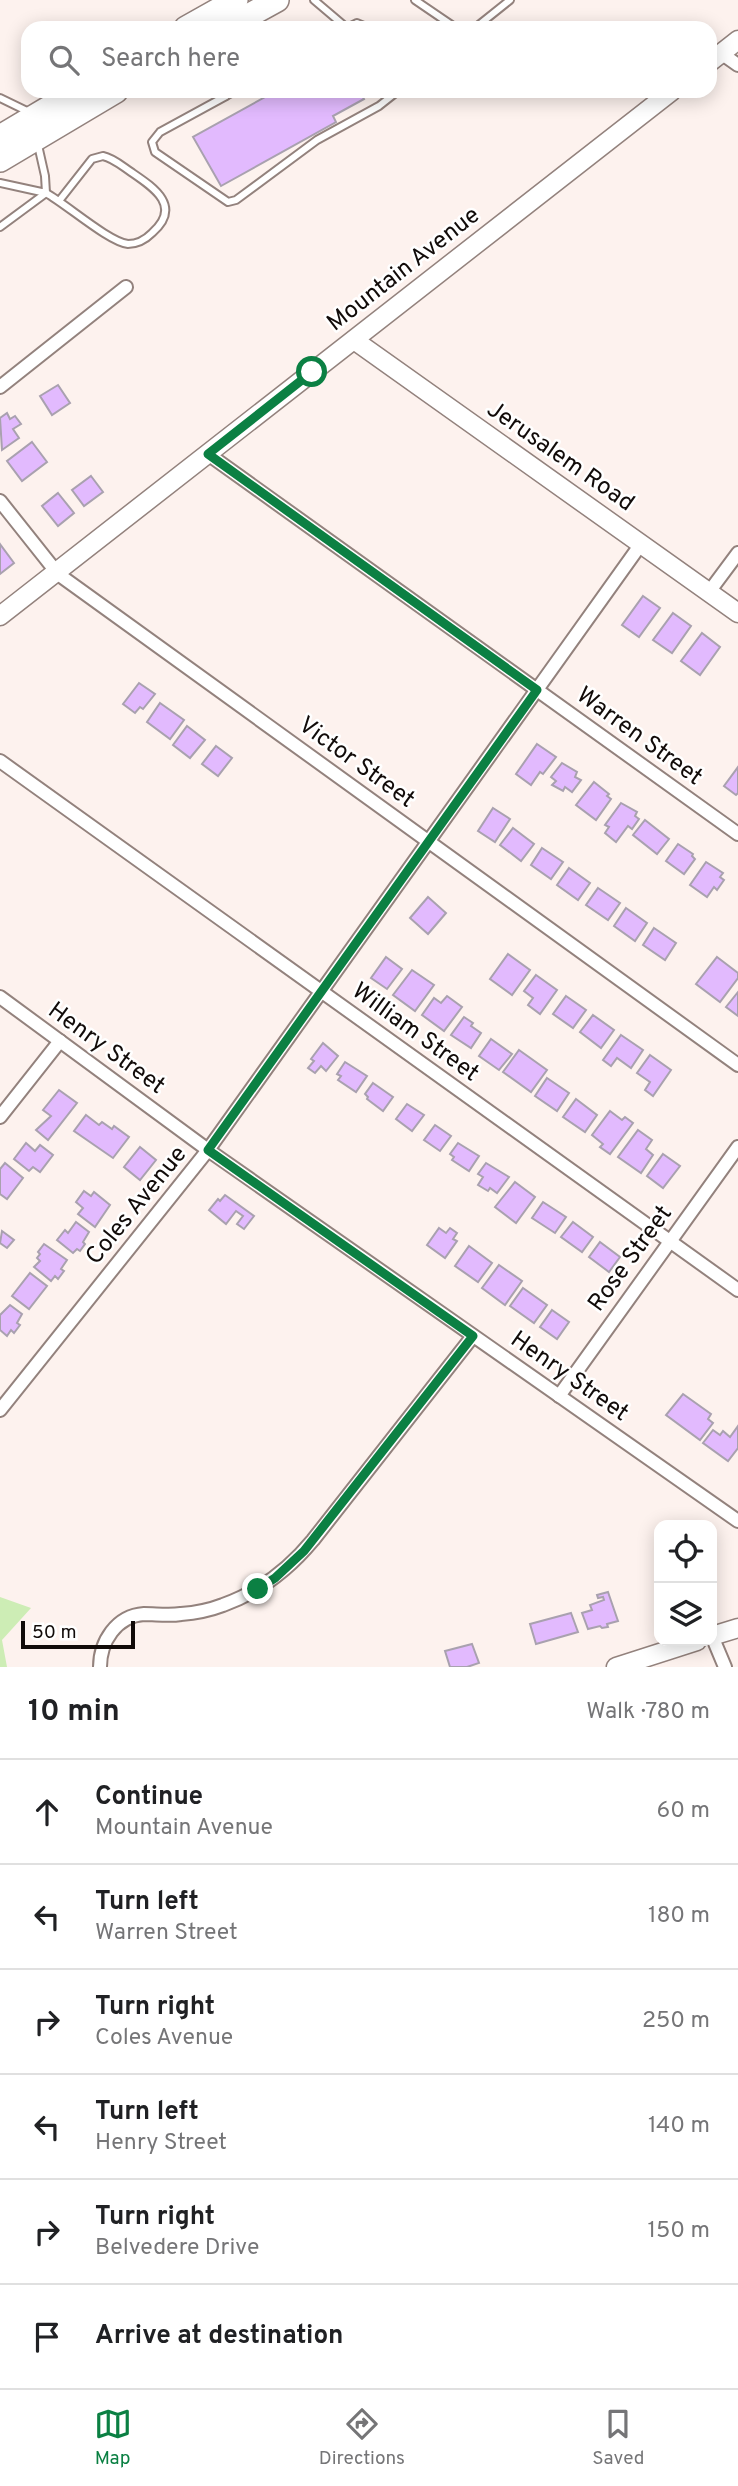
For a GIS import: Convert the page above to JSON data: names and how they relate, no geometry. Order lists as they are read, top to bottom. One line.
{"streets":{"street":["Mountain Avenue","Jerusalem Road","Warren Street","Victor Street","William Street","Henry Street","Coles Avenue","Rose Street"]},"crossings":[["Mountain Avenue","Jerusalem Road"],["Mountain Avenue","Warren Street"],["Mountain Avenue","Victor Street"],["Jerusalem Road","Coles Avenue"],["Warren Street","Coles Avenue"],["Victor Street","Coles Avenue"],["William Street","Coles Avenue"],["William Street","Rose Street"],["Henry Street","Coles Avenue"],["Henry Street","Rose Street"]],"scale_bar":"50 m","page":{"search":"Search here","scale":"50 m","heading":["10 min","Walk · 780 m"],"list":[["Continue","Mountain Avenue","60 m"],["Turn left","Warren Street","180 m"],["Turn right","Coles Avenue","250 m"],["Turn left","Henry Street","140 m"],["Turn right","Belvedere Drive","150 m"],"Arrive at destination"],"nav":["Map","Directions","Saved"]}}
